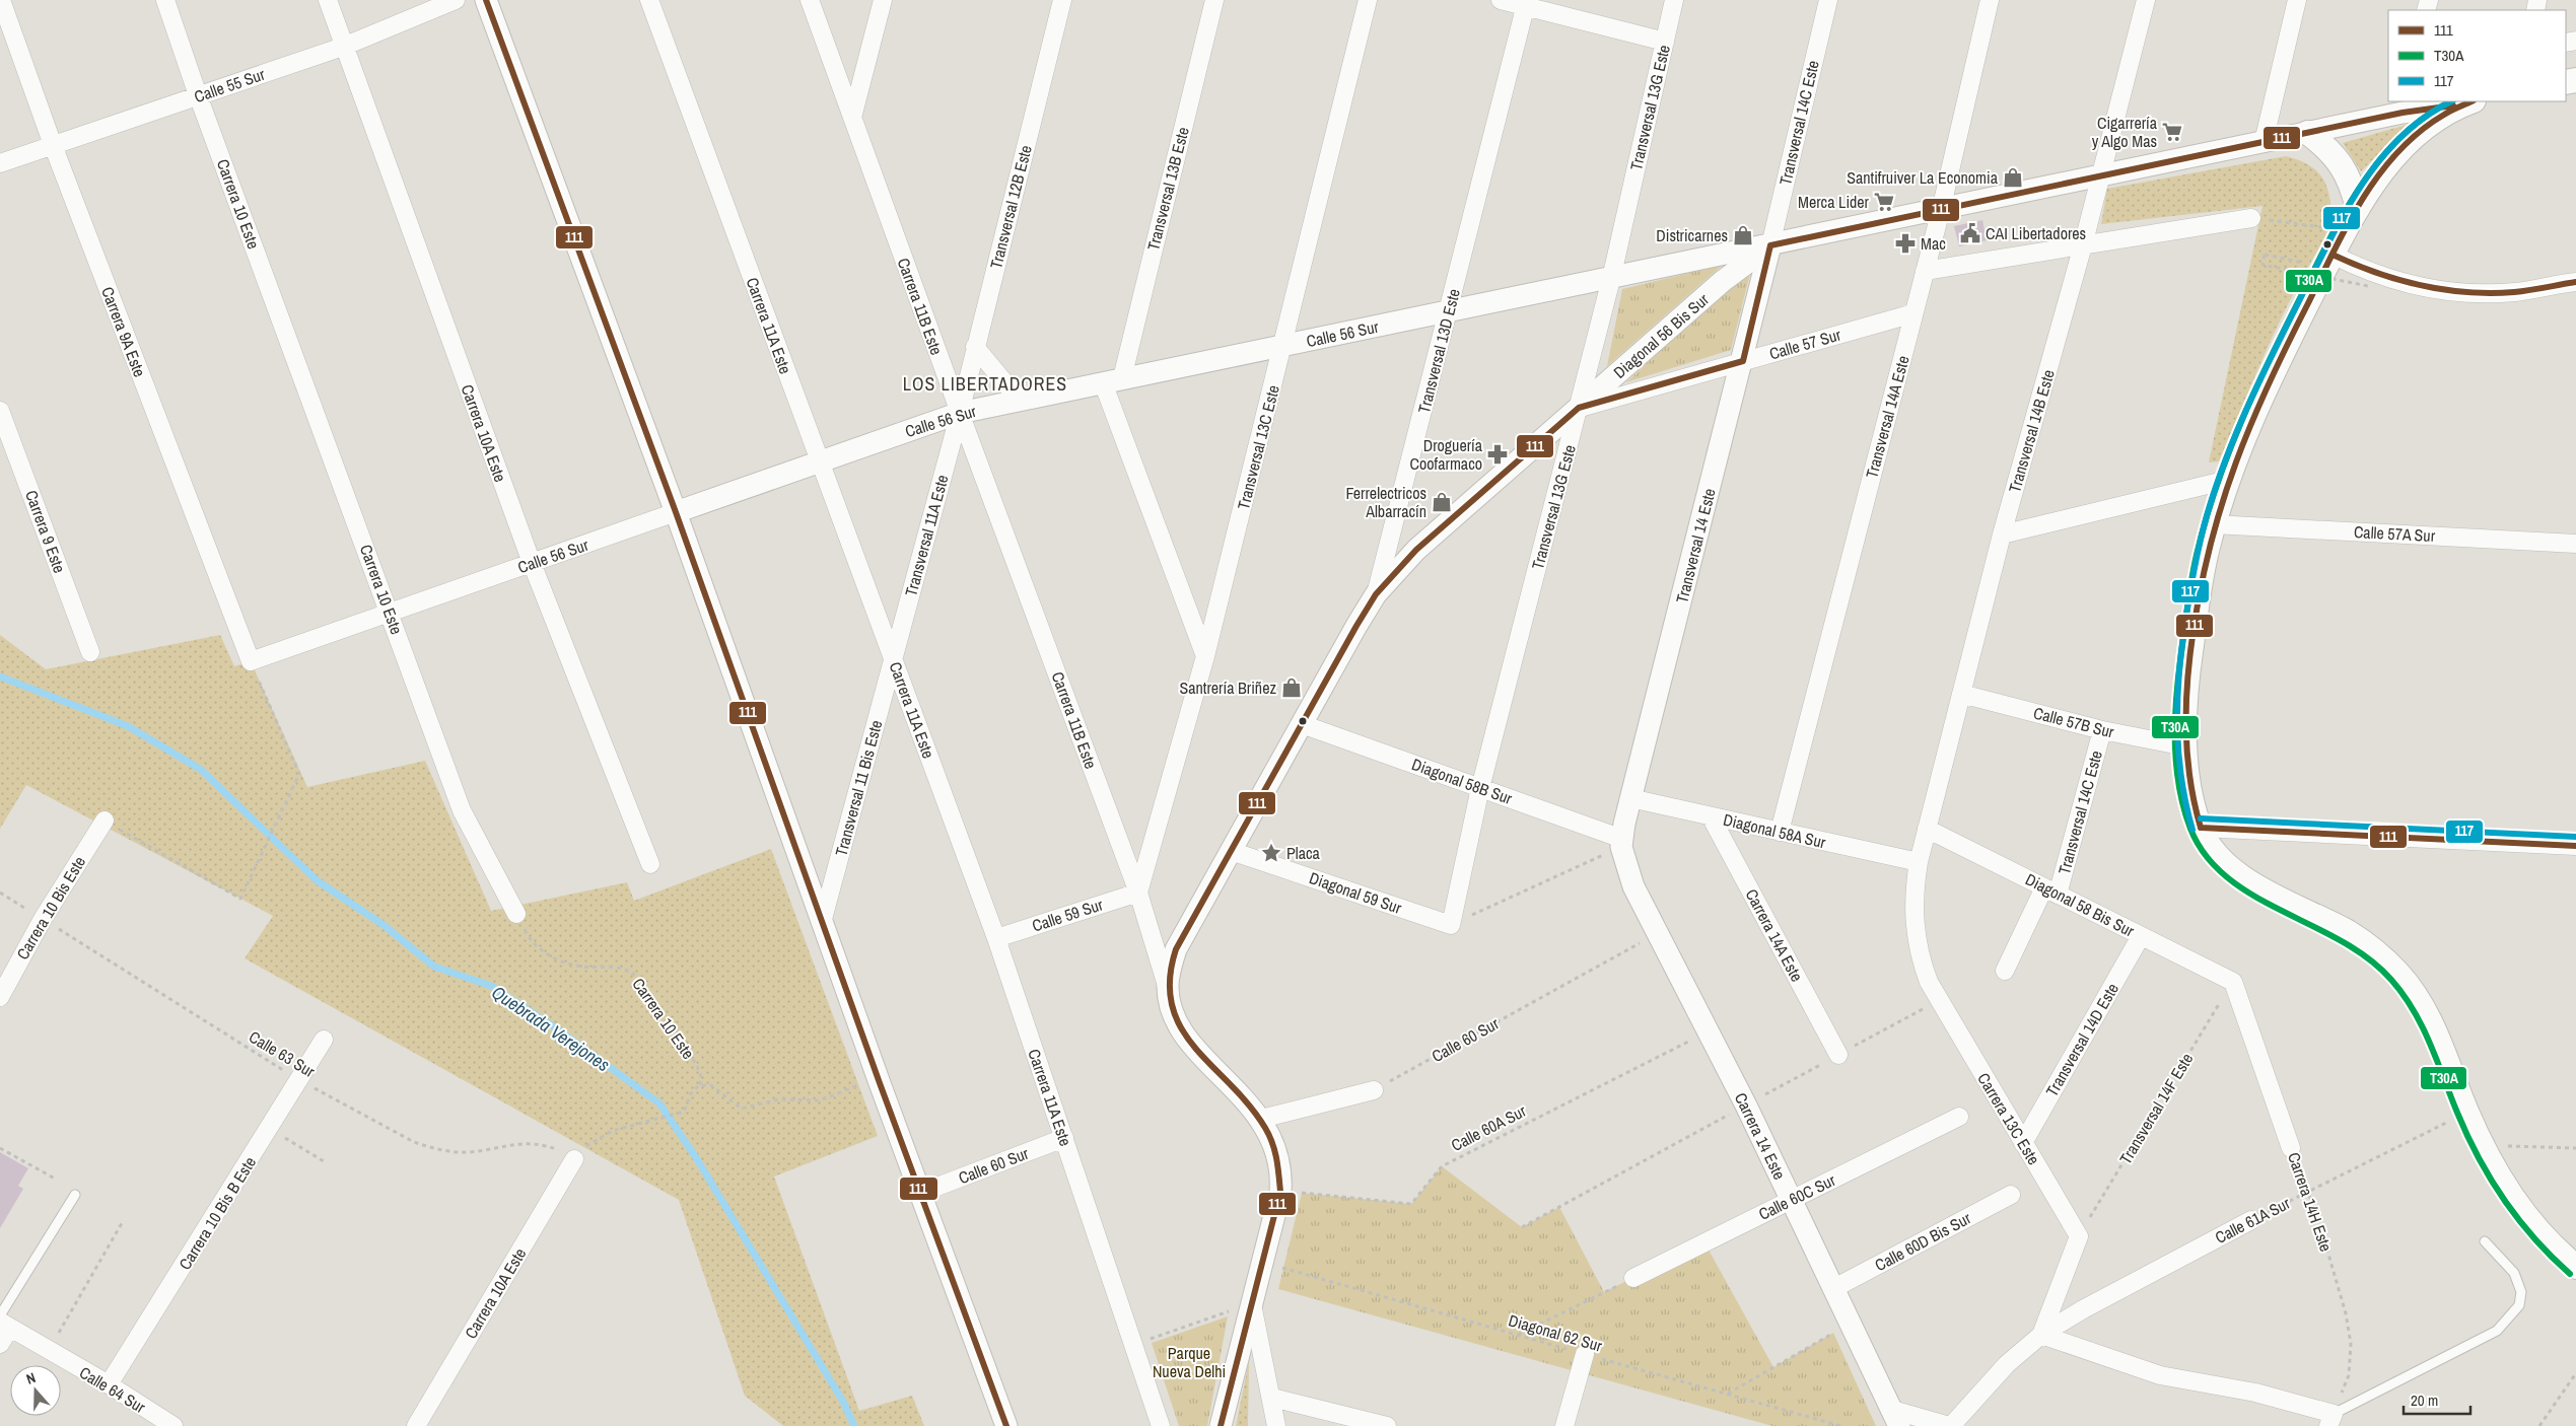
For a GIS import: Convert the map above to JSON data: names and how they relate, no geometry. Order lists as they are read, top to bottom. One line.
{"streets":{"street":["Calle 55 Sur","Transversal 13G Este","Transversal 14C Este","Transversal 13B Este","Carrera 10 Este","Transversal 12B Este","Carrera 11B Este","Carrera 11A Este","Carrera 9A Este","Calle 56 Sur","Diagonal 56 Bis Sur","Calle 57 Sur","Transversal 13D Este","Transversal 14A Este","Transversal 14B Este","Carrera 10A Este","Transversal 13C Este","Carrera 9 Este","Calle 57A Sur","Transversal 11A Este","Transversal 14 Este","Calle 57B Sur","Diagonal 58B Sur","Transversal 11 Bis Este","Diagonal 58A Sur","Diagonal 59 Sur","Diagonal 58 Bis Sur","Carrera 10 Bis Este","Calle 59 Sur","Carrera 14A Este","Calle 60 Sur","Transversal 14D Este","Carrera 13C Este","Carrera 14 Este","Calle 60C Sur","Carrera 14H Este","Carrera 10 Bis B Este","Calle 61A Sur","Calle 60D Bis Sur","Calle 64 Sur"],"path":["Calle 63 Sur","Transversal 14F Este","Calle 60A Sur","Diagonal 62 Sur"]},"crossings":[["Calle 55 Sur","Carrera 10 Este"],["Calle 55 Sur","Carrera 9A Este"],["Calle 55 Sur","Carrera 10A Este"],["Transversal 13G Este","Calle 56 Sur"],["Transversal 13G Este","Diagonal 56 Bis Sur"],["Transversal 13G Este","Calle 57 Sur"],["Transversal 13G Este","Diagonal 58B Sur"],["Transversal 13G Este","Diagonal 59 Sur"],["Transversal 14C Este","Calle 56 Sur"],["Transversal 14C Este","Diagonal 56 Bis Sur"],["Transversal 14C Este","Transversal 14 Este"],["Transversal 14C Este","Calle 57B Sur"],["Transversal 14C Este","Diagonal 58 Bis Sur"],["Transversal 13B Este","Calle 56 Sur"],["Carrera 10 Este","Calle 56 Sur"],["Transversal 12B Este","Carrera 11B Este"],["Transversal 12B Este","Calle 56 Sur"],["Transversal 12B Este","Transversal 11A Este"],["Carrera 11B Este","Calle 56 Sur"],["Carrera 11B Este","Transversal 13D Este"],["Carrera 11B Este","Transversal 13C Este"],["Carrera 11B Este","Transversal 11A Este"],["Carrera 11B Este","Calle 59 Sur"],["Carrera 11B Este","Calle 60A Sur"],["Carrera 11B Este","Diagonal 62 Sur"],["Carrera 11A Este","Calle 56 Sur"],["Carrera 11A Este","Transversal 11A Este"],["Carrera 11A Este","Transversal 11 Bis Este"],["Carrera 11A Este","Calle 59 Sur"],["Carrera 11A Este","Calle 60 Sur"],["Carrera 9A Este","Calle 56 Sur"],["Calle 56 Sur","Diagonal 56 Bis Sur"],["Calle 56 Sur","Transversal 13D Este"],["Calle 56 Sur","Transversal 14A Este"],["Calle 56 Sur","Transversal 14B Este"],["Calle 56 Sur","Carrera 10A Este"],["Calle 56 Sur","Transversal 13C Este"],["Calle 56 Sur","Transversal 11A Este"],["Calle 56 Sur","Transversal 14 Este"],["Diagonal 56 Bis Sur","Calle 57 Sur"],["Diagonal 56 Bis Sur","Transversal 13D Este"],["Diagonal 56 Bis Sur","Transversal 14 Este"],["Calle 57 Sur","Transversal 14A Este"],["Calle 57 Sur","Transversal 14 Este"],["Transversal 13D Este","Diagonal 58B Sur"],["Transversal 13D Este","Diagonal 59 Sur"],["Transversal 14A Este","Diagonal 58A Sur"],["Transversal 14B Este","Calle 57B Sur"],["Transversal 14B Este","Diagonal 58A Sur"],["Transversal 14B Este","Diagonal 58 Bis Sur"],["Transversal 14B Este","Carrera 13C Este"],["Carrera 10A Este","Calle 63 Sur"],["Transversal 13C Este","Calle 59 Sur"],["Transversal 11A Este","Transversal 11 Bis Este"],["Transversal 14 Este","Diagonal 58B Sur"],["Transversal 14 Este","Diagonal 58A Sur"],["Transversal 14 Este","Carrera 14 Este"],["Diagonal 58B Sur","Carrera 14 Este"],["Diagonal 58A Sur","Carrera 14A Este"],["Diagonal 58A Sur","Carrera 13C Este"],["Diagonal 58 Bis Sur","Transversal 14D Este"],["Diagonal 58 Bis Sur","Transversal 14F Este"],["Diagonal 58 Bis Sur","Carrera 14H Este"],["Carrera 10 Bis Este","Calle 63 Sur"],["Calle 60 Sur","Carrera 14 Este"],["Transversal 14D Este","Carrera 13C Este"],["Calle 63 Sur","Carrera 10 Bis B Este"],["Transversal 14F Este","Carrera 13C Este"],["Transversal 14F Este","Carrera 14H Este"],["Transversal 14F Este","Calle 61A Sur"],["Carrera 13C Este","Calle 61A Sur"],["Calle 60A Sur","Carrera 14 Este"],["Carrera 14 Este","Calle 60C Sur"],["Carrera 14 Este","Calle 60D Bis Sur"],["Carrera 14H Este","Calle 61A Sur"],["Carrera 10 Bis B Este","Calle 64 Sur"]],"districts":["LOS LIBERTADORES"],"water":["Quebrada Verejones"],"parks":["Parque Nueva Delhi"],"places":{"supermarket":["Cigarrería y Algo Mas","Merca Lider"],"shop":["Santifruiver La Economia","Districarnes","Ferrelectricos Albarracín","Santrería Briñez"],"public building":["CAI Libertadores"],"pharmacy":["Mac","Droguería Coofarmaco"],"place":["Placa"]},"lines":["transit line 111","transit line T30A","transit line 117"],"legend":["111","T30A","117"],"scale_bar":"20 m","north":"top"}
